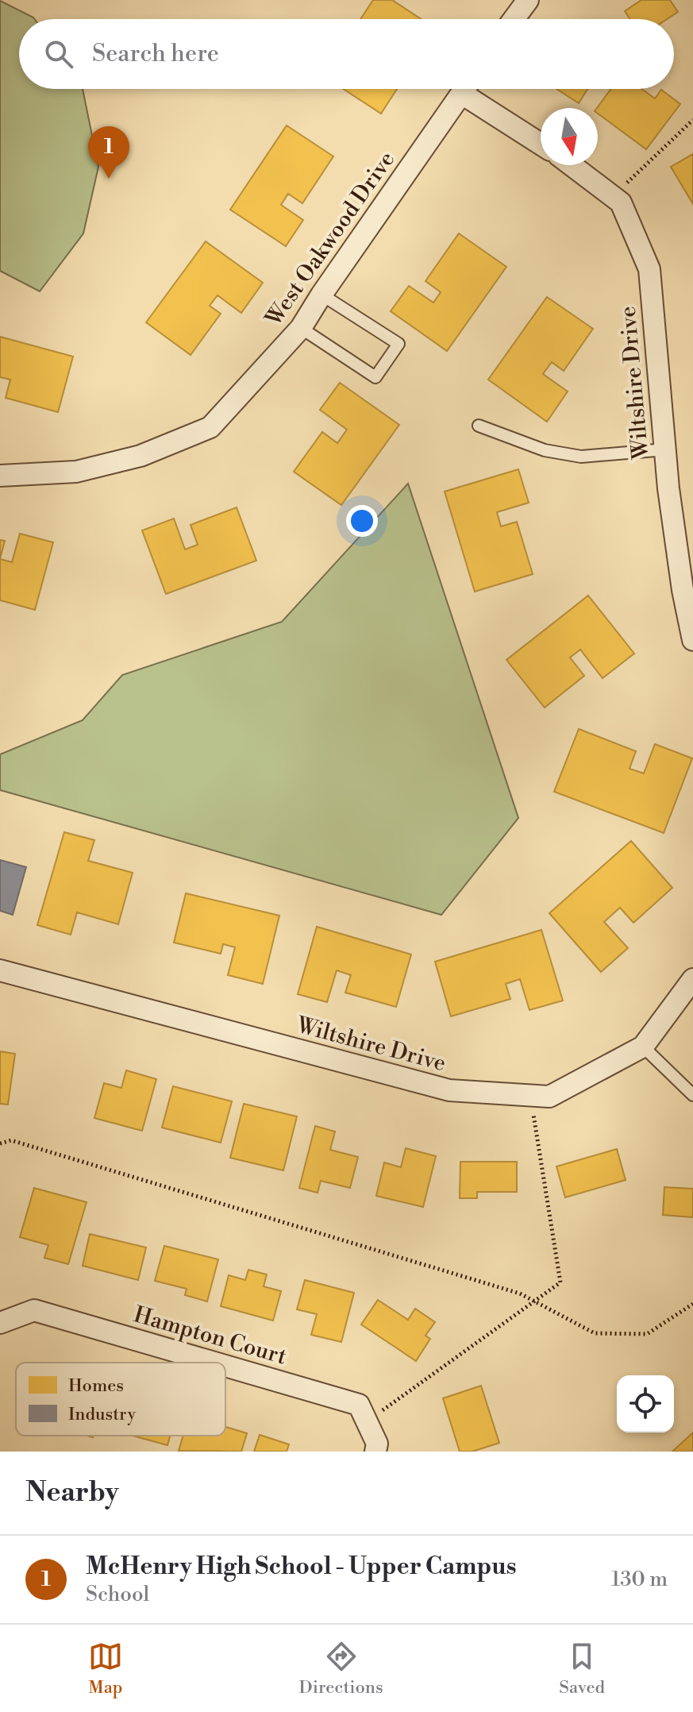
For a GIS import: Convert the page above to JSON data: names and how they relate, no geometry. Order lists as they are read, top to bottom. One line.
{"streets":{"street":["West Oakwood Drive","Wiltshire Drive","Hampton Court"]},"legend":["Homes","Industry"],"north":"bottom","page":{"search":"Search here","pins":"1","heading":"Nearby","list":[{"mark":"1","name":"McHenry High School - Upper Campus","note":"School","value":"130 m"}],"nav":["Map","Directions","Saved"]}}
